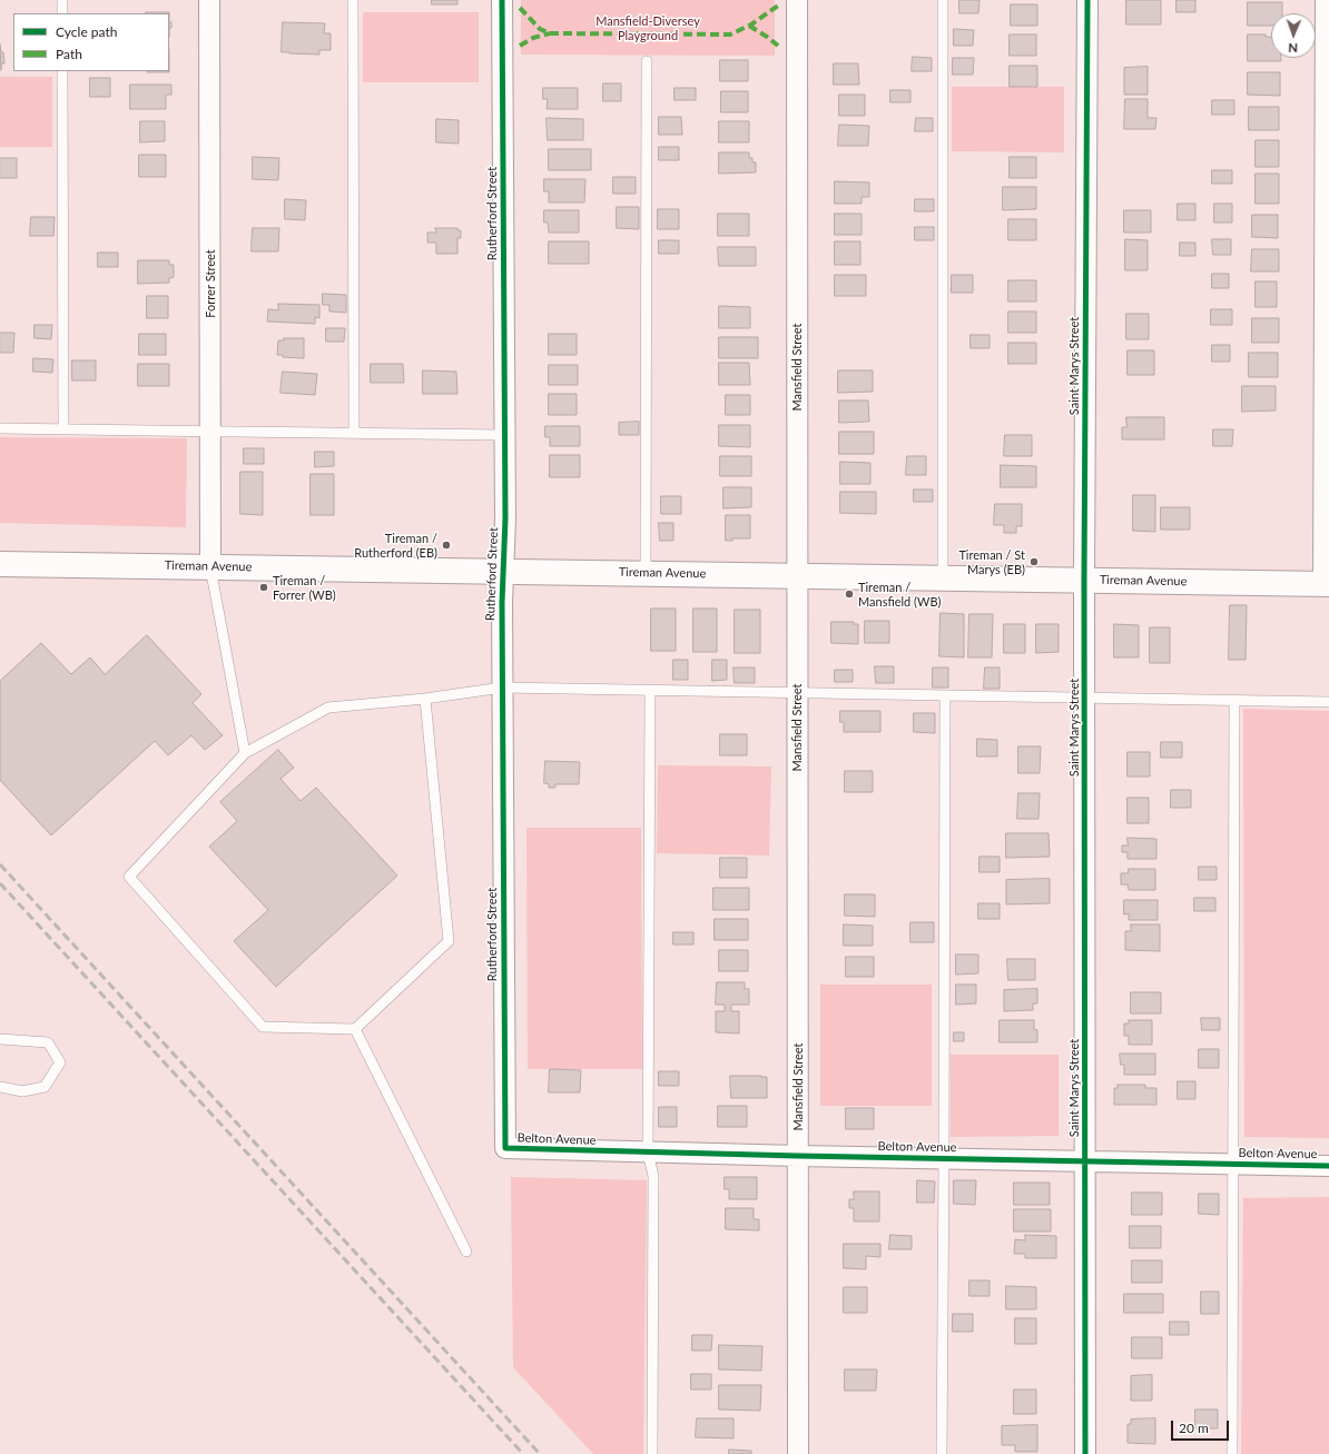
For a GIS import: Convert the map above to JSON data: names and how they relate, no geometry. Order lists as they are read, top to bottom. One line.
{"streets":{"street":["Rutherford Street","Forrer Street","Saint Marys Street","Mansfield Street","Tireman Avenue","Belton Avenue"]},"crossings":[["Rutherford Street","Tireman Avenue"],["Rutherford Street","Belton Avenue"],["Forrer Street","Tireman Avenue"],["Saint Marys Street","Tireman Avenue"],["Saint Marys Street","Belton Avenue"],["Mansfield Street","Tireman Avenue"],["Mansfield Street","Belton Avenue"]],"parks":["Mansfield-Diversey Playground"],"places":["Tireman / Rutherford (EB)","Tireman / St Marys (EB)","Tireman / Forrer (WB)","Tireman / Mansfield (WB)"],"legend":["Cycle path","Path"],"scale_bar":"20 m","north":"bottom"}
